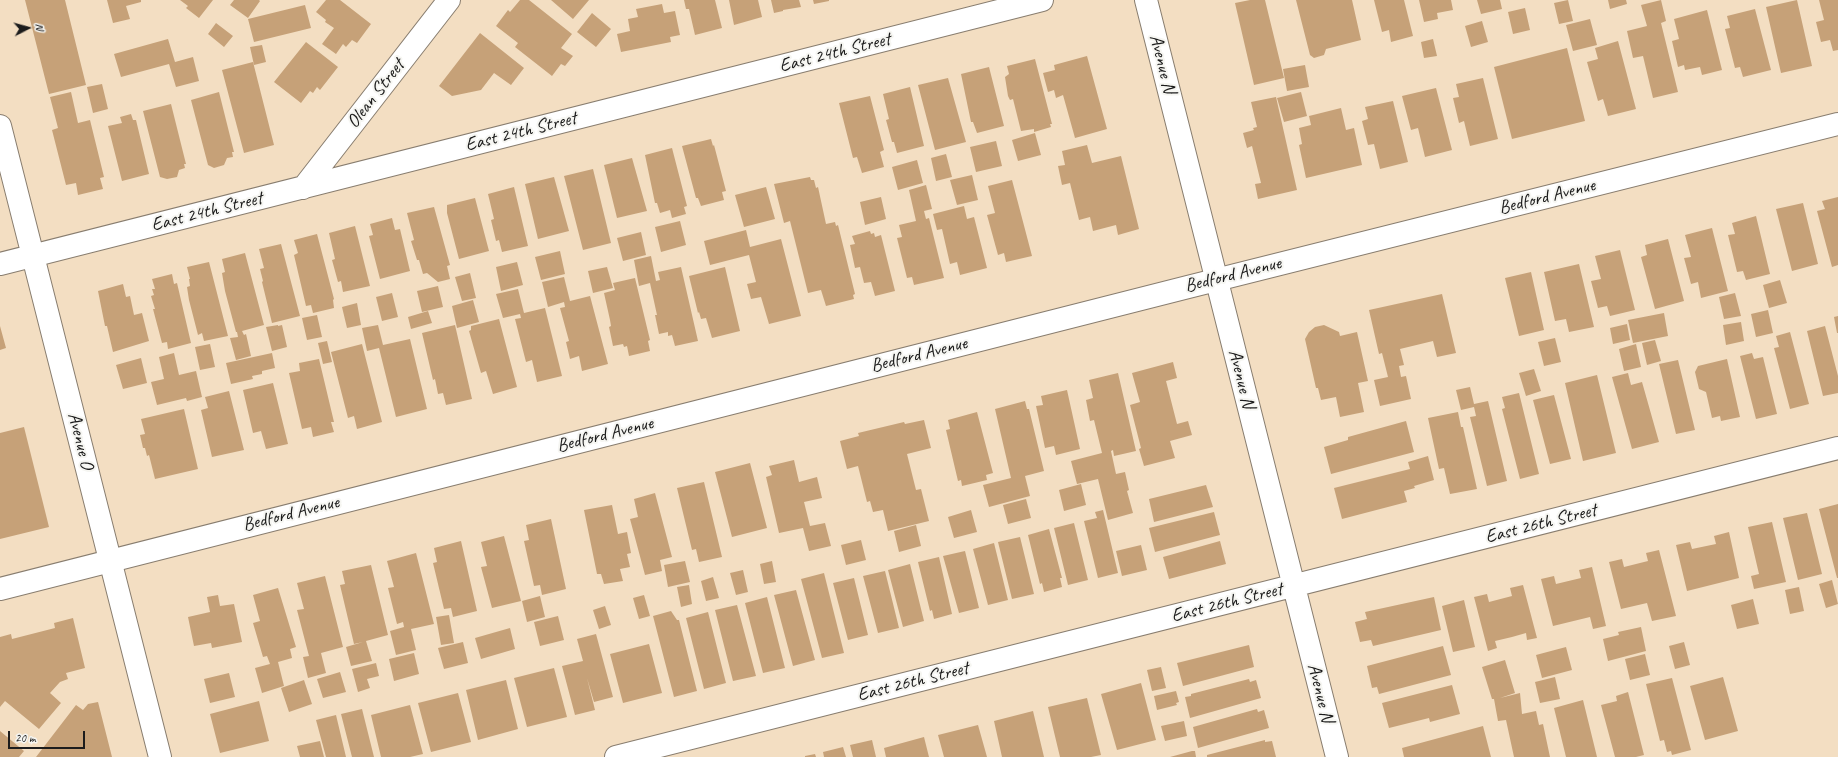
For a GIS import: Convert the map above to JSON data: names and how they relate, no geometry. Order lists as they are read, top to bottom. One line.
{"streets":{"street":["East 24th Street","Avenue N","Olean Street","Bedford Avenue","Avenue O","East 26th Street"]},"crossings":[["East 24th Street","Olean Street"],["East 24th Street","Avenue O"],["Avenue N","Bedford Avenue"],["Avenue N","East 26th Street"],["Bedford Avenue","Avenue O"]],"scale_bar":"20 m","north":"right"}
